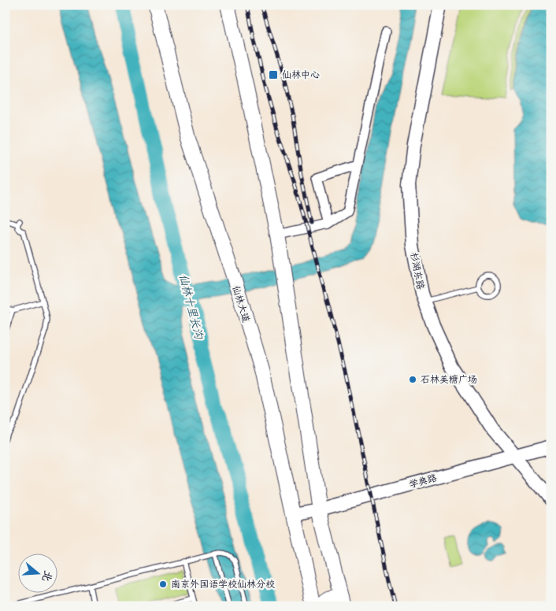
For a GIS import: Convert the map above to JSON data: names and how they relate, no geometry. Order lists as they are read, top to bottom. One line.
{"streets":{"main road":["仙林大道"],"street":["杉湖东路","学典路"]},"crossings":[["杉湖东路","学典路"],["仙林大道","学典路"]],"water":["仙林十里长沟"],"places":{"transit":["仙林中心"],"other":["石林美糖广场","南京外国语学校仙林分校"]},"north":"right"}
